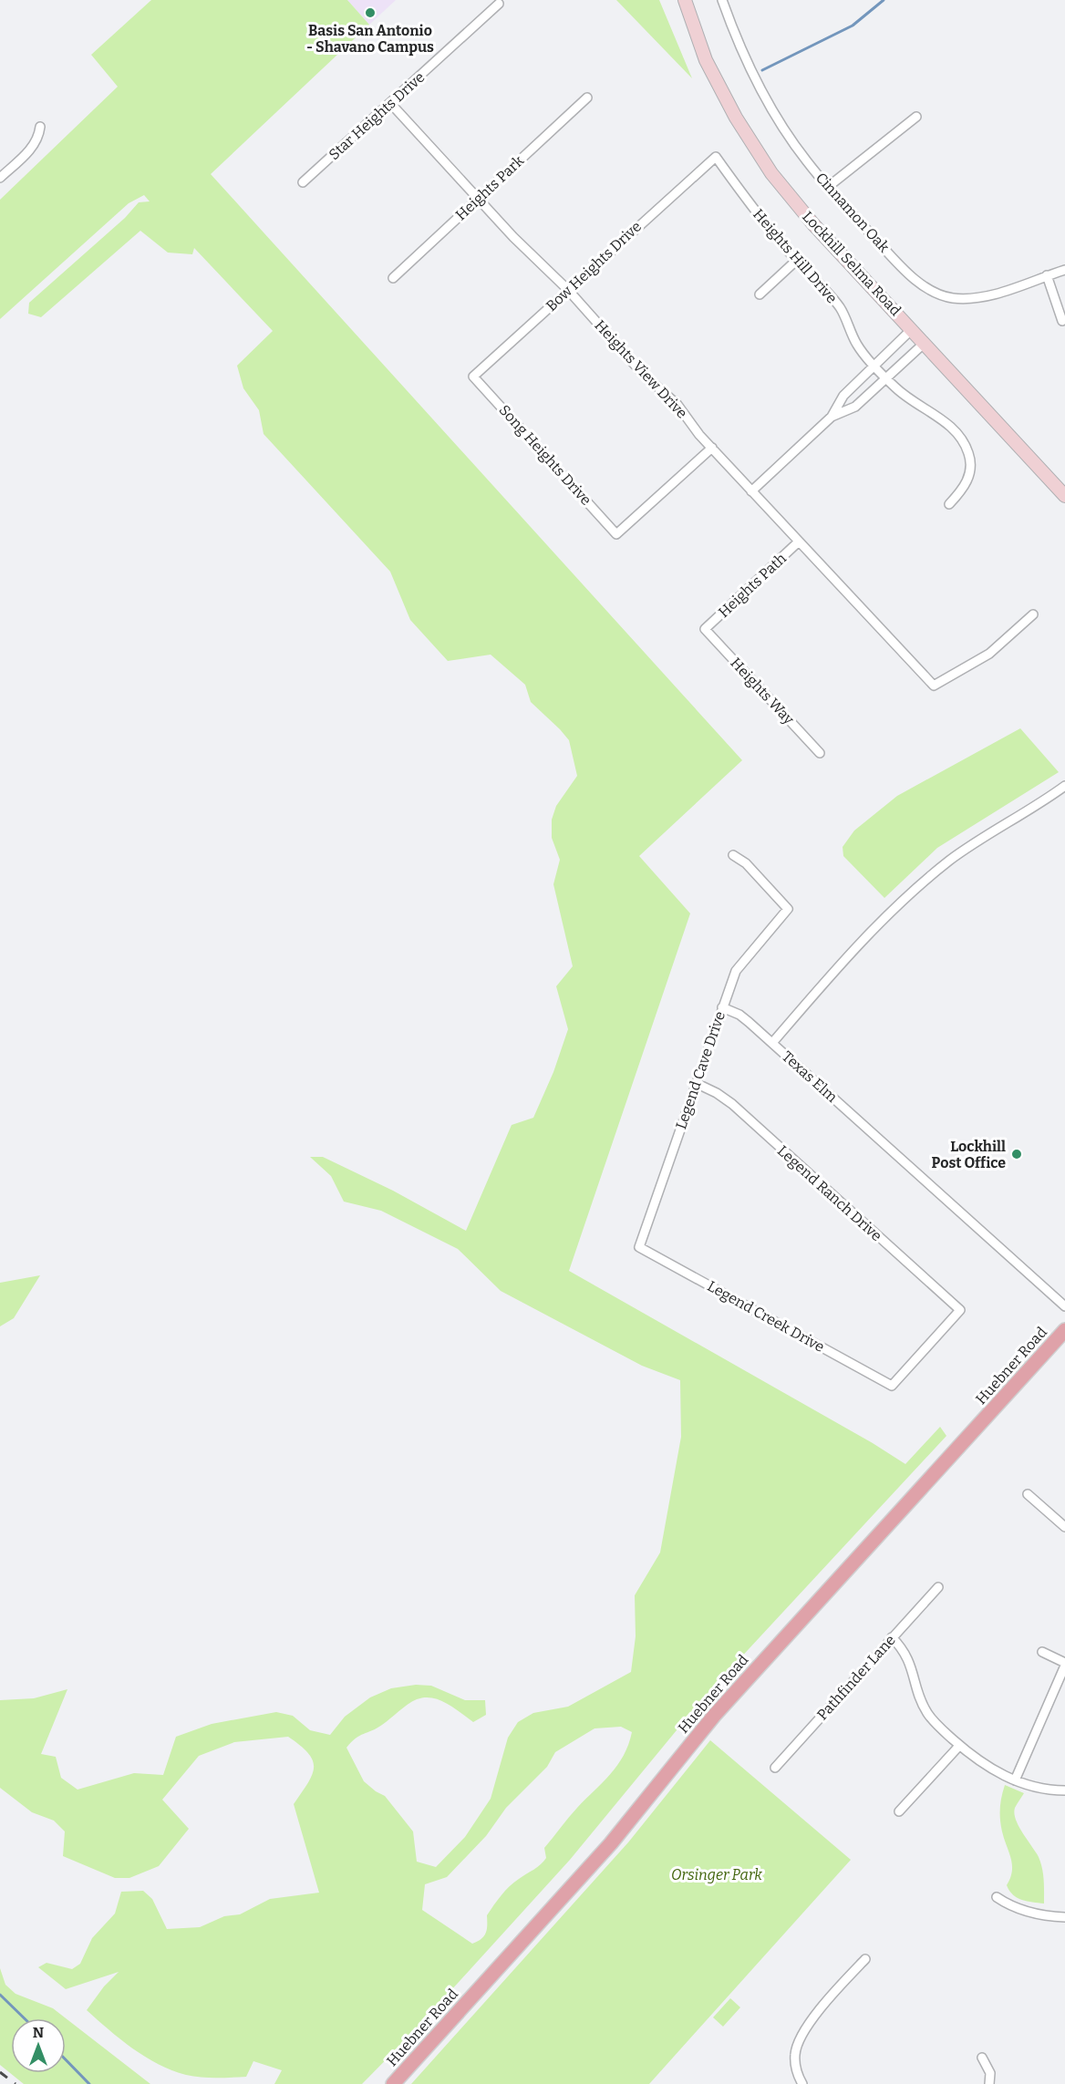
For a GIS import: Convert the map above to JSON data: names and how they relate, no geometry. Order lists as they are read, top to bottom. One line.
{"streets":{"main road":["Lockhill Selma Road","Huebner Road"],"street":["Star Heights Drive","Heights Park","Cinnamon Oak","Heights Hill Drive","Bow Heights Drive","Heights View Drive","Song Heights Drive","Heights Path","Heights Way","Legend Cave Drive","Texas Elm","Legend Ranch Drive","Legend Creek Drive","Pathfinder Lane"]},"crossings":[["Star Heights Drive","Heights View Drive"],["Heights Park","Heights View Drive"],["Heights Hill Drive","Bow Heights Drive"],["Bow Heights Drive","Heights View Drive"],["Bow Heights Drive","Song Heights Drive"],["Heights View Drive","Song Heights Drive"],["Heights View Drive","Heights Path"],["Heights Path","Heights Way"],["Legend Cave Drive","Legend Ranch Drive"],["Legend Cave Drive","Legend Creek Drive"],["Legend Ranch Drive","Legend Creek Drive"]],"parks":["Orsinger Park"],"places":["Basis San Antonio - Shavano Campus","Lockhill Post Office"],"north":"top"}
